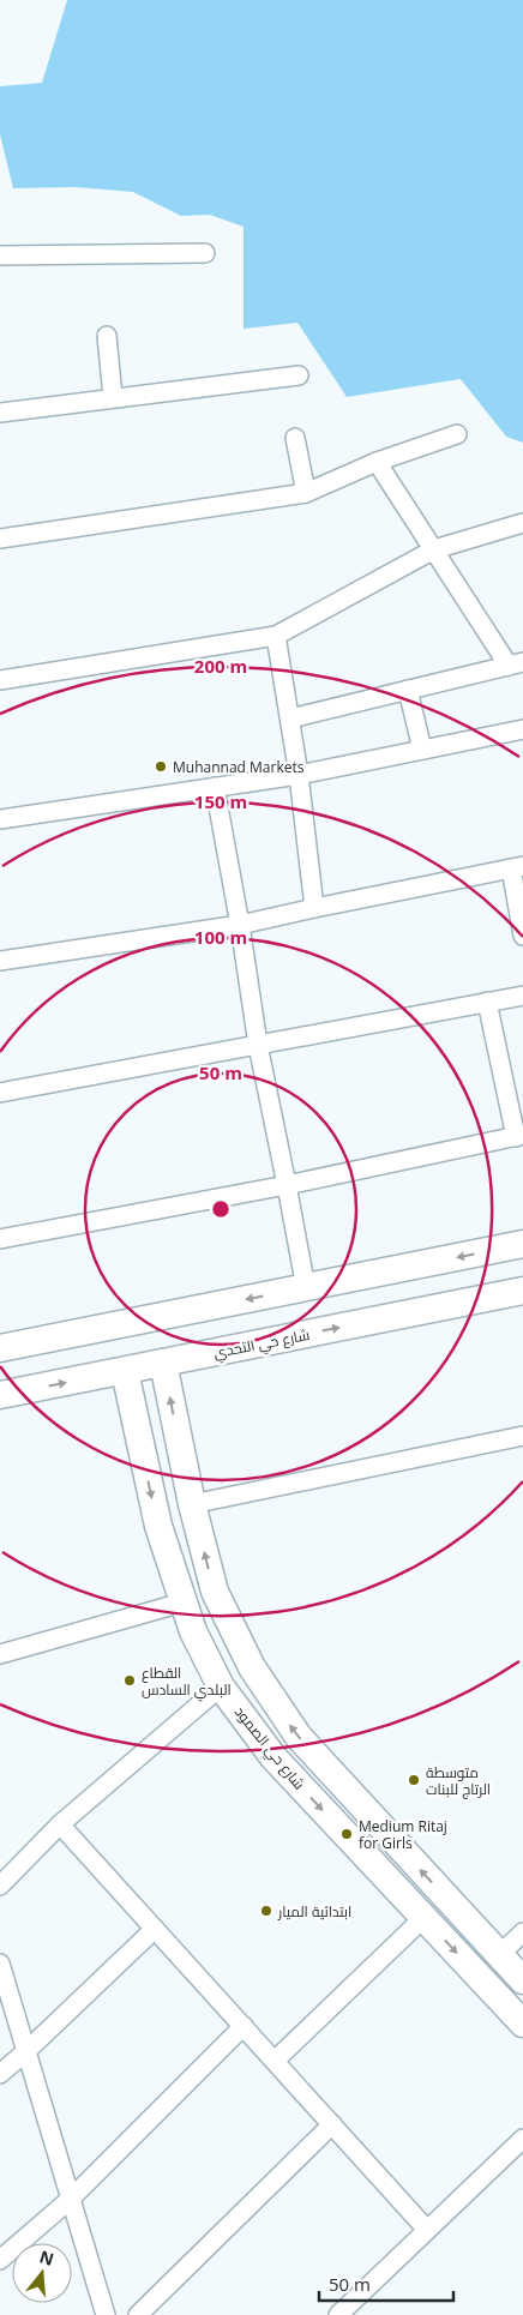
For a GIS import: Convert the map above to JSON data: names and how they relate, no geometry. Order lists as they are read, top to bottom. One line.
{"streets":{"street":["شارع حي التحدي","شارع حي الصمود"]},"crossings":[["شارع حي التحدي","شارع حي الصمود"]],"places":["Muhannad Markets","القطاع البلدي السادس","متوسطة الرتاج للبنات","Medium Ritaj for Girls","ابتدائية الميار"],"scale_bar":"50 m","north":"top","rings":["200 m","150 m","100 m","50 m"]}
